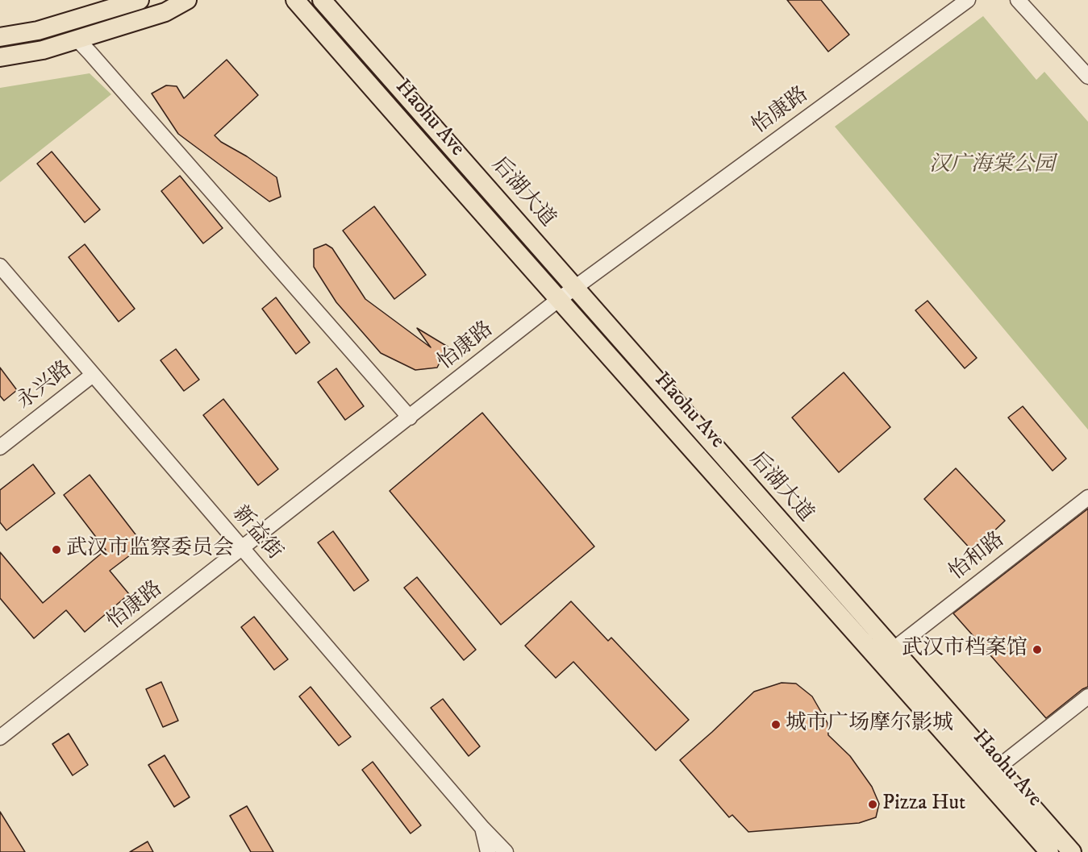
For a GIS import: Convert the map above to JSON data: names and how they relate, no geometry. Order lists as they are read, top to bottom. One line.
{"streets":{"main road":["Haohu Ave","后湖大道"],"street":["怡康路","永兴路","新益街","怡和路"]},"crossings":[["怡康路","Haohu Ave"],["怡康路","后湖大道"],["怡康路","新益街"],["后湖大道","怡和路"],["永兴路","新益街"]],"parks":["汉广海棠公园"],"places":["武汉市监察委员会","武汉市档案馆","城市广场摩尔影城","Pizza Hut"]}
